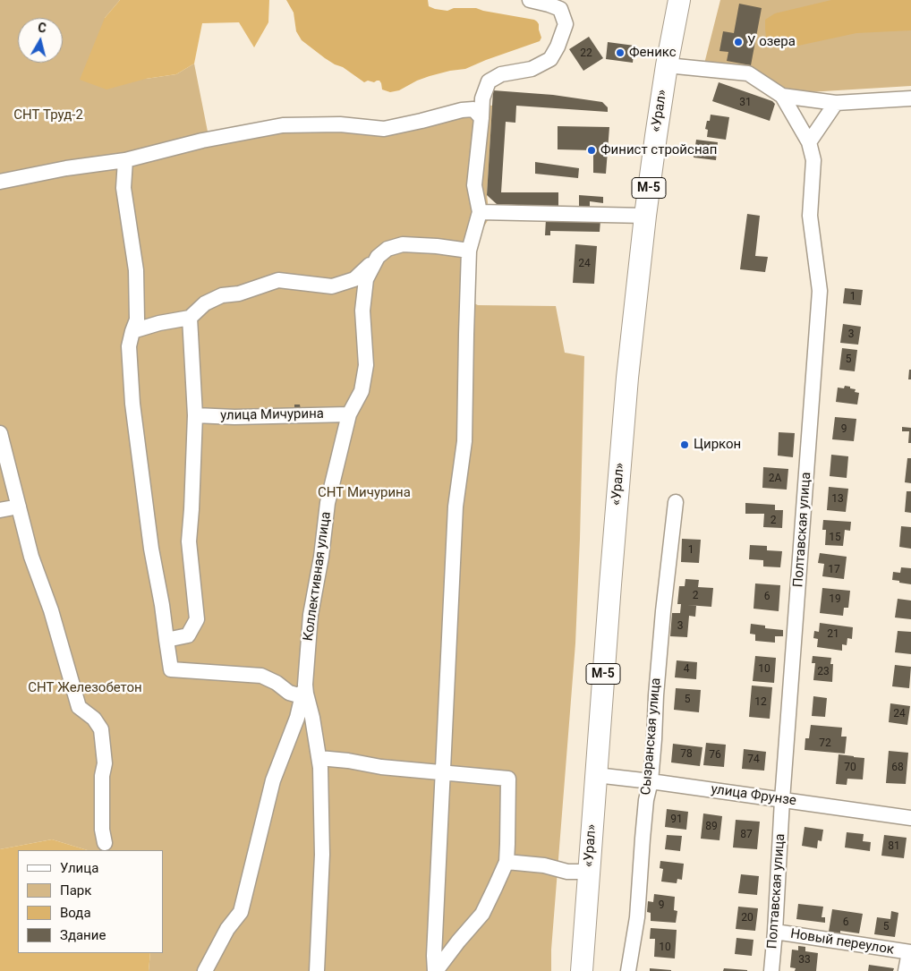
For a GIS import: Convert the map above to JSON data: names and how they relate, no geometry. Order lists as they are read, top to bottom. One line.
{"streets":{"highway":["«Урал»","М-5"],"street":["улица Мичурина","Полтавская улица","Коллективная улица","Сызранская улица","улица Фрунзе","Новый переулок"]},"crossings":[["«Урал»","улица Фрунзе"],["улица Мичурина","Коллективная улица"],["Полтавская улица","улица Фрунзе"],["Полтавская улица","Новый переулок"],["Сызранская улица","улица Фрунзе"]],"parks":["СНТ Труд-2","СНТ Мичурина","СНТ Железобетон"],"places":["У озера","Феникс","Финист стройснап","Циркон"],"house_numbers":["22","31","24","1","3","5","9","2А","13","2","15","1","17","2","6","19","3","21","4","10","23","5","12","24","72","78","76","74","70","68","91","89","87","81","9","20","6","5","10","33"],"legend":["Улица","Парк","Вода","Здание"],"north":"top"}
